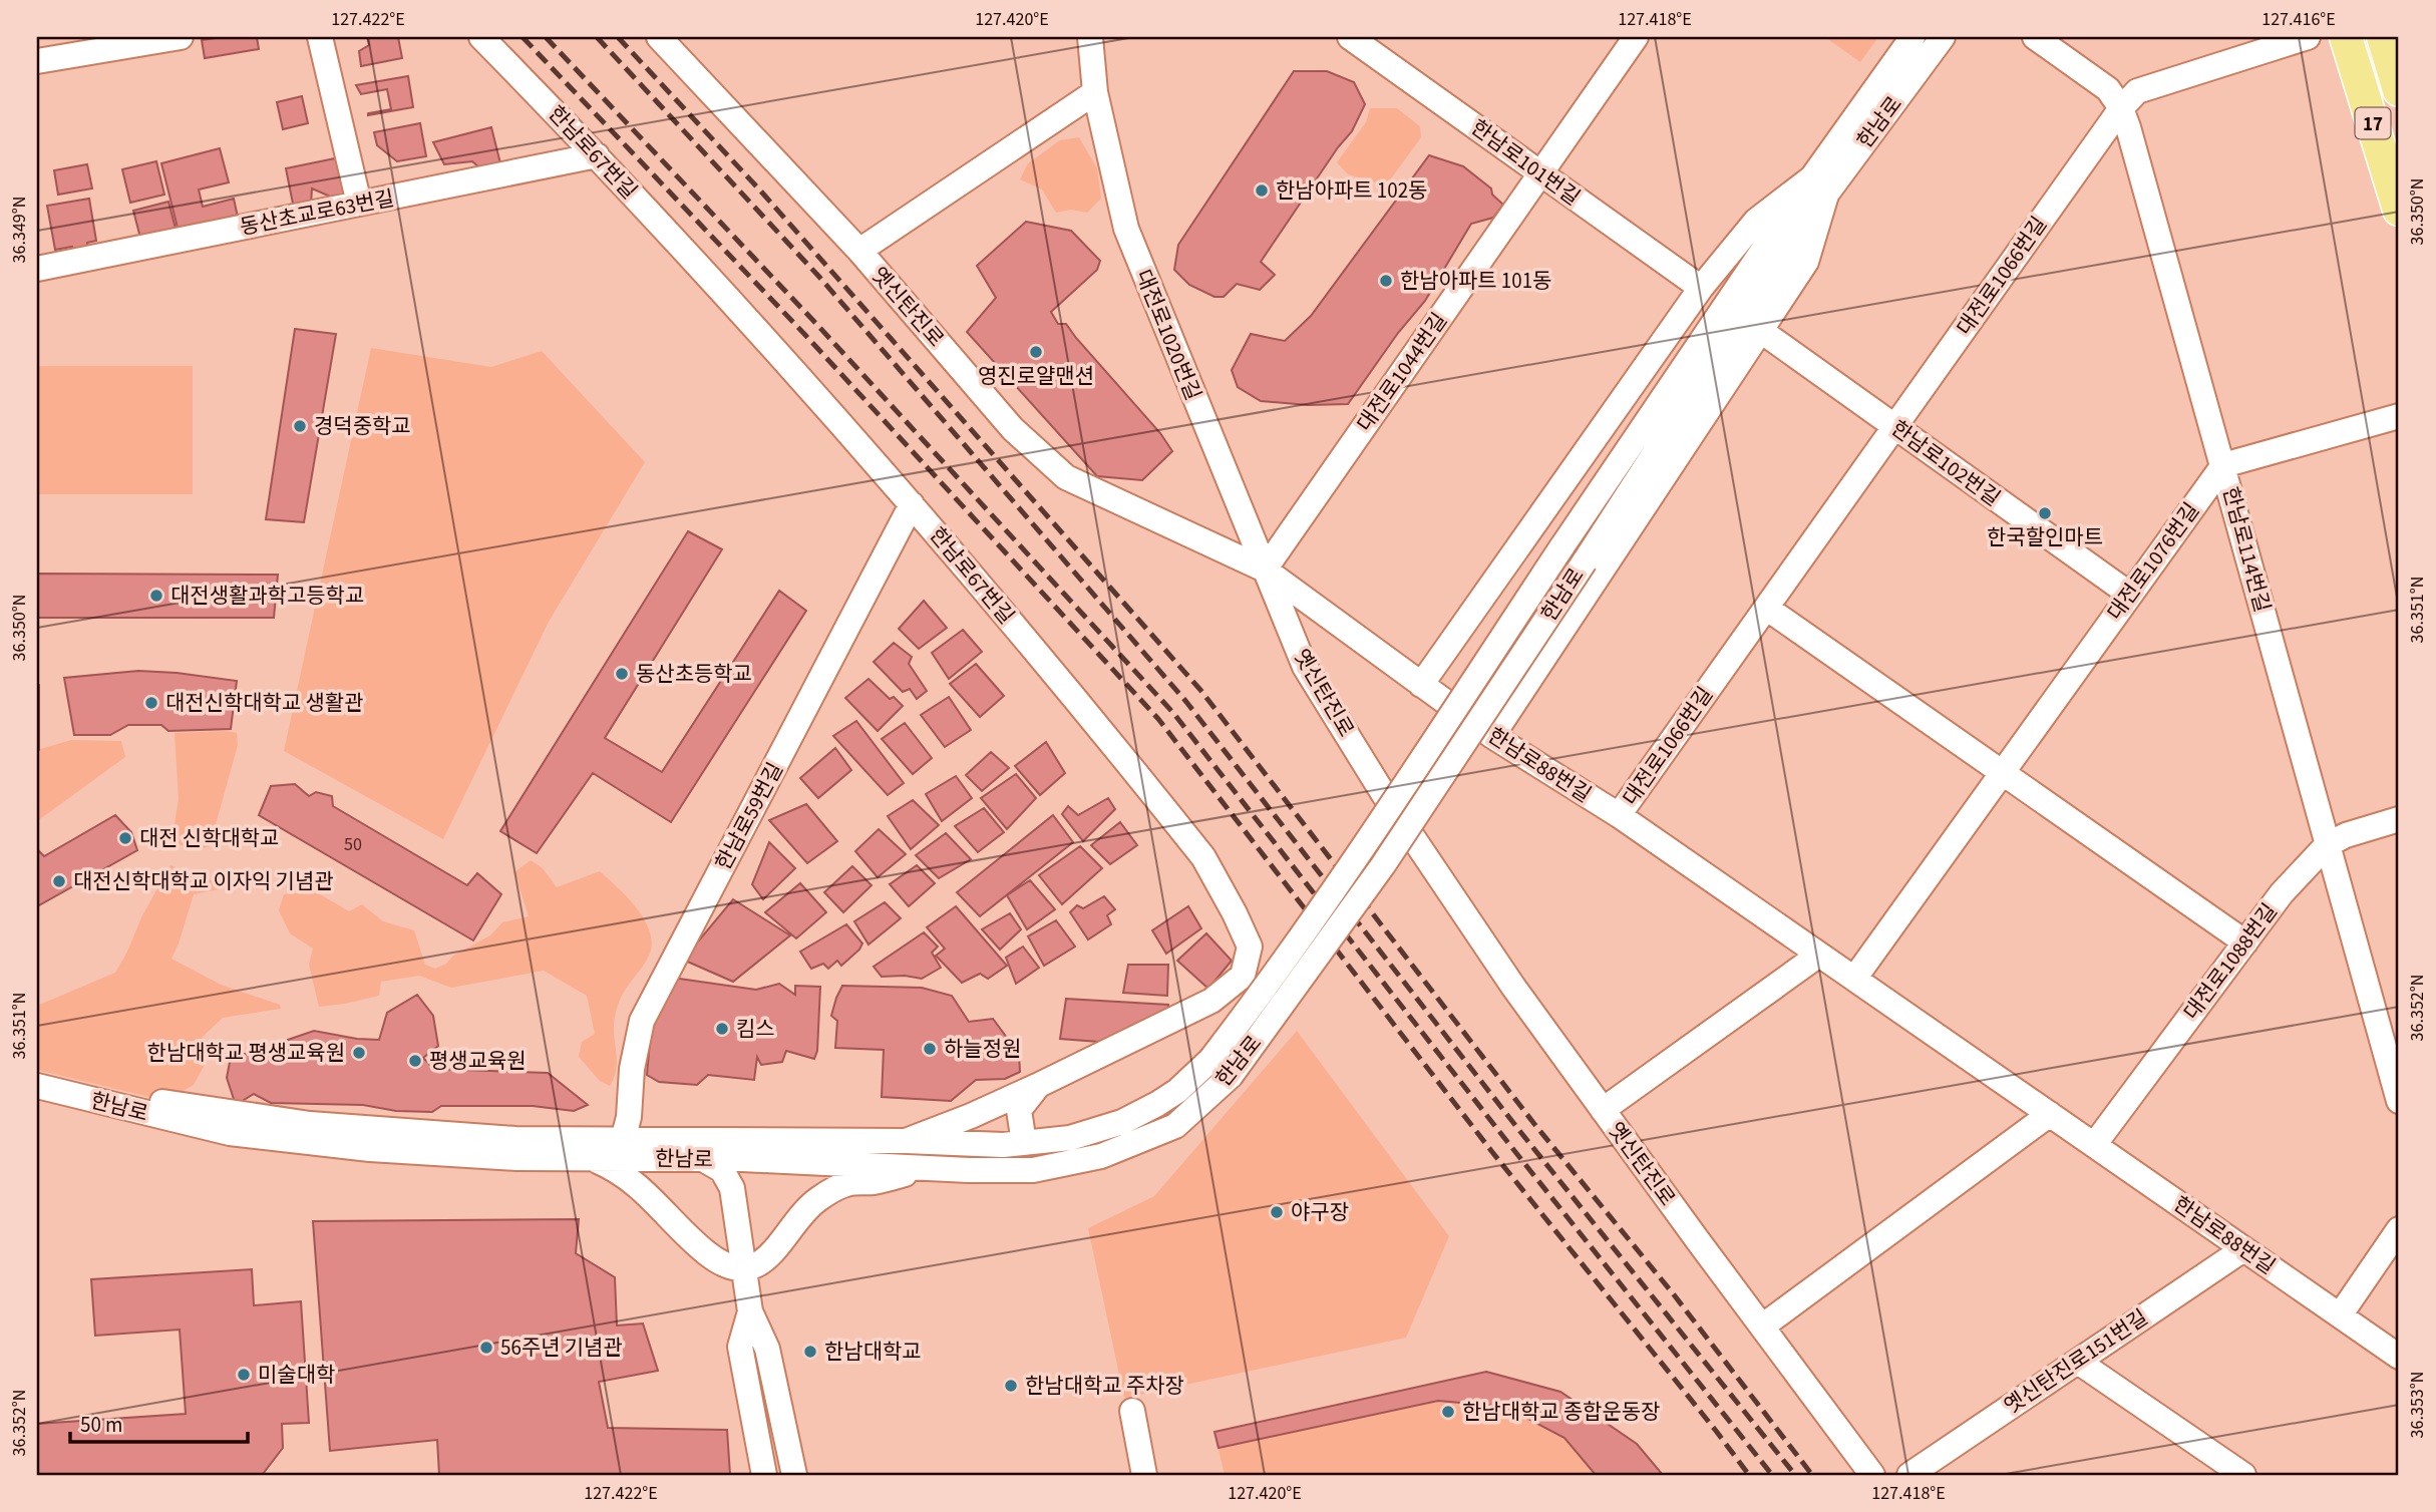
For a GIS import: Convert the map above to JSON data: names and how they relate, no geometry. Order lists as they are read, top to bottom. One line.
{"streets":{"main road":["17"],"street":["한남로","한남로67번길","한남로101번길","동산초교로63번길","대전로1066번길","옛신탄진로","대전로1020번길","대전로1044번길","한남로102번길","한남로114번길","대전로1076번길","한남로88번길","한남로59번길","대전로1088번길","옛신탄진로151번길"]},"crossings":[["한남로","한남로67번길"],["한남로","한남로59번길"],["한남로67번길","동산초교로63번길"],["한남로67번길","한남로59번길"],["한남로101번길","대전로1044번길"],["대전로1066번길","한남로102번길"],["대전로1066번길","한남로114번길"],["대전로1066번길","한남로88번길"],["옛신탄진로","대전로1020번길"],["옛신탄진로","대전로1044번길"],["옛신탄진로","한남로88번길"],["대전로1020번길","대전로1044번길"],["대전로1020번길","한남로88번길"],["대전로1044번길","한남로88번길"],["한남로102번길","대전로1076번길"],["한남로114번길","대전로1076번길"],["한남로114번길","대전로1088번길"],["대전로1076번길","한남로88번길"],["한남로88번길","대전로1088번길"],["한남로88번길","옛신탄진로151번길"]],"places":["한남아파트 102동","한남아파트 101동","영진로얄맨션","경덕중학교","한국할인마트","대전생활과학고등학교","동산초등학교","대전신학대학교 생활관","대전 신학대학교","대전신학대학교 이자익 기념관","킴스","하늘정원","한남대학교 평생교육원","평생교육원","야구장","56주년 기념관","한남대학교","미술대학","한남대학교 주차장","한남대학교 종합운동장"],"house_numbers":["50"],"scale_bar":"50 m","coordinates":["127.422°E","127.420°E","127.418°E","127.416°E","36.350°N","36.349°N","36.351°N","36.352°N","36.353°N"]}
